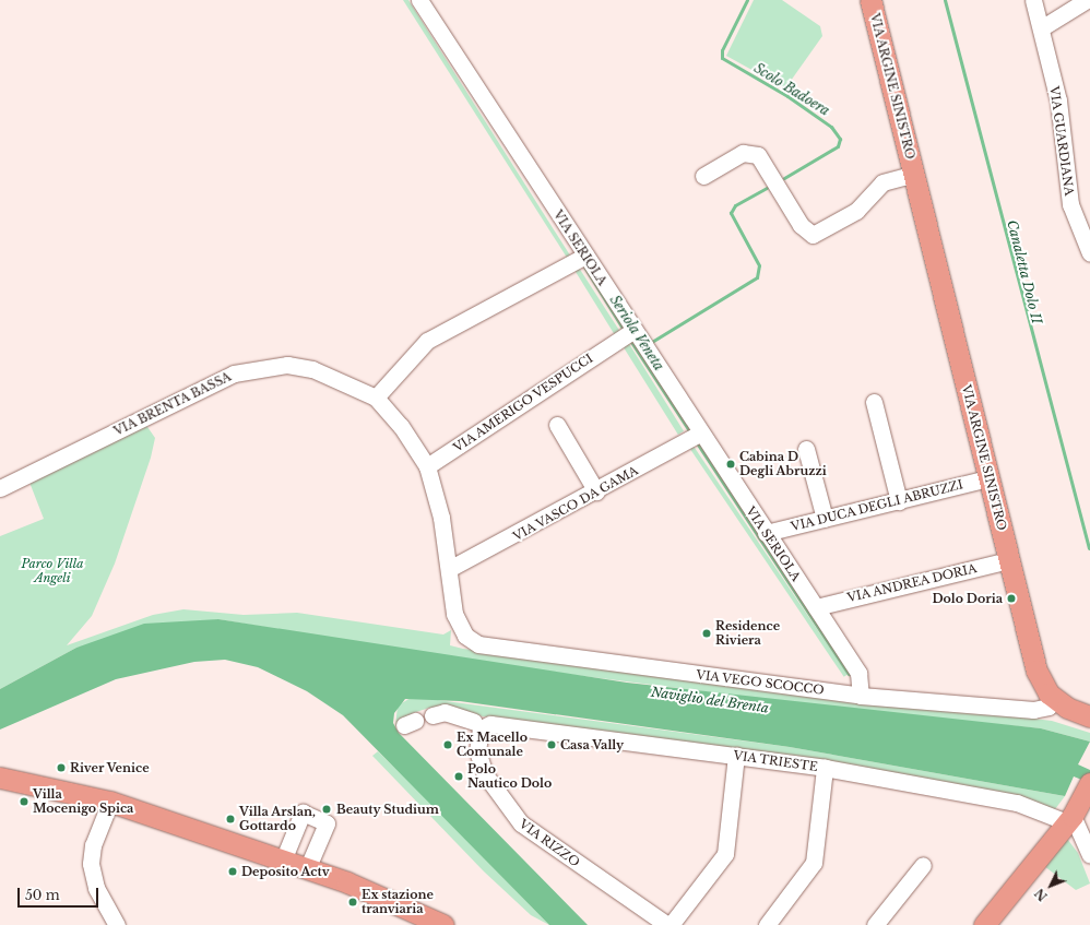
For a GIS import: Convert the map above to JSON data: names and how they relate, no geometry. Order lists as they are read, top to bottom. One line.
{"streets":{"main road":["VIA ARGINE SINISTRO"],"street":["VIA GUARDIANA","VIA SERIOLA","VIA AMERIGO VESPUCCI","VIA BRENTA BASSA","VIA VASCO DA GAMA","VIA DUCA DEGLI ABRUZZI","VIA ANDREA DORIA","VIA VEGO SCOCCO","VIA TRIESTE","VIA RIZZO"]},"crossings":[["VIA ARGINE SINISTRO","VIA DUCA DEGLI ABRUZZI"],["VIA ARGINE SINISTRO","VIA ANDREA DORIA"],["VIA ARGINE SINISTRO","VIA VEGO SCOCCO"],["VIA SERIOLA","VIA AMERIGO VESPUCCI"],["VIA SERIOLA","VIA VASCO DA GAMA"],["VIA SERIOLA","VIA DUCA DEGLI ABRUZZI"],["VIA SERIOLA","VIA ANDREA DORIA"],["VIA SERIOLA","VIA VEGO SCOCCO"],["VIA AMERIGO VESPUCCI","VIA BRENTA BASSA"],["VIA BRENTA BASSA","VIA VASCO DA GAMA"],["VIA BRENTA BASSA","VIA VEGO SCOCCO"],["VIA TRIESTE","VIA RIZZO"]],"water":["Scolo Badoera","Canaletta Dolo II","Seriola Veneta","Naviglio del Brenta"],"parks":["Parco Villa Angeli"],"places":["Cabina D Degli Abruzzi","Dolo Doria","Residence Riviera","Ex Macello Comunale","Casa Vally","River Venice","Polo Nautico Dolo","Villa Mocenigo Spica","Beauty Studium","Villa Arslan, Gottardo","Deposito Actv","Ex stazione tranviaria"],"scale_bar":"50 m","north":"bottom left"}
